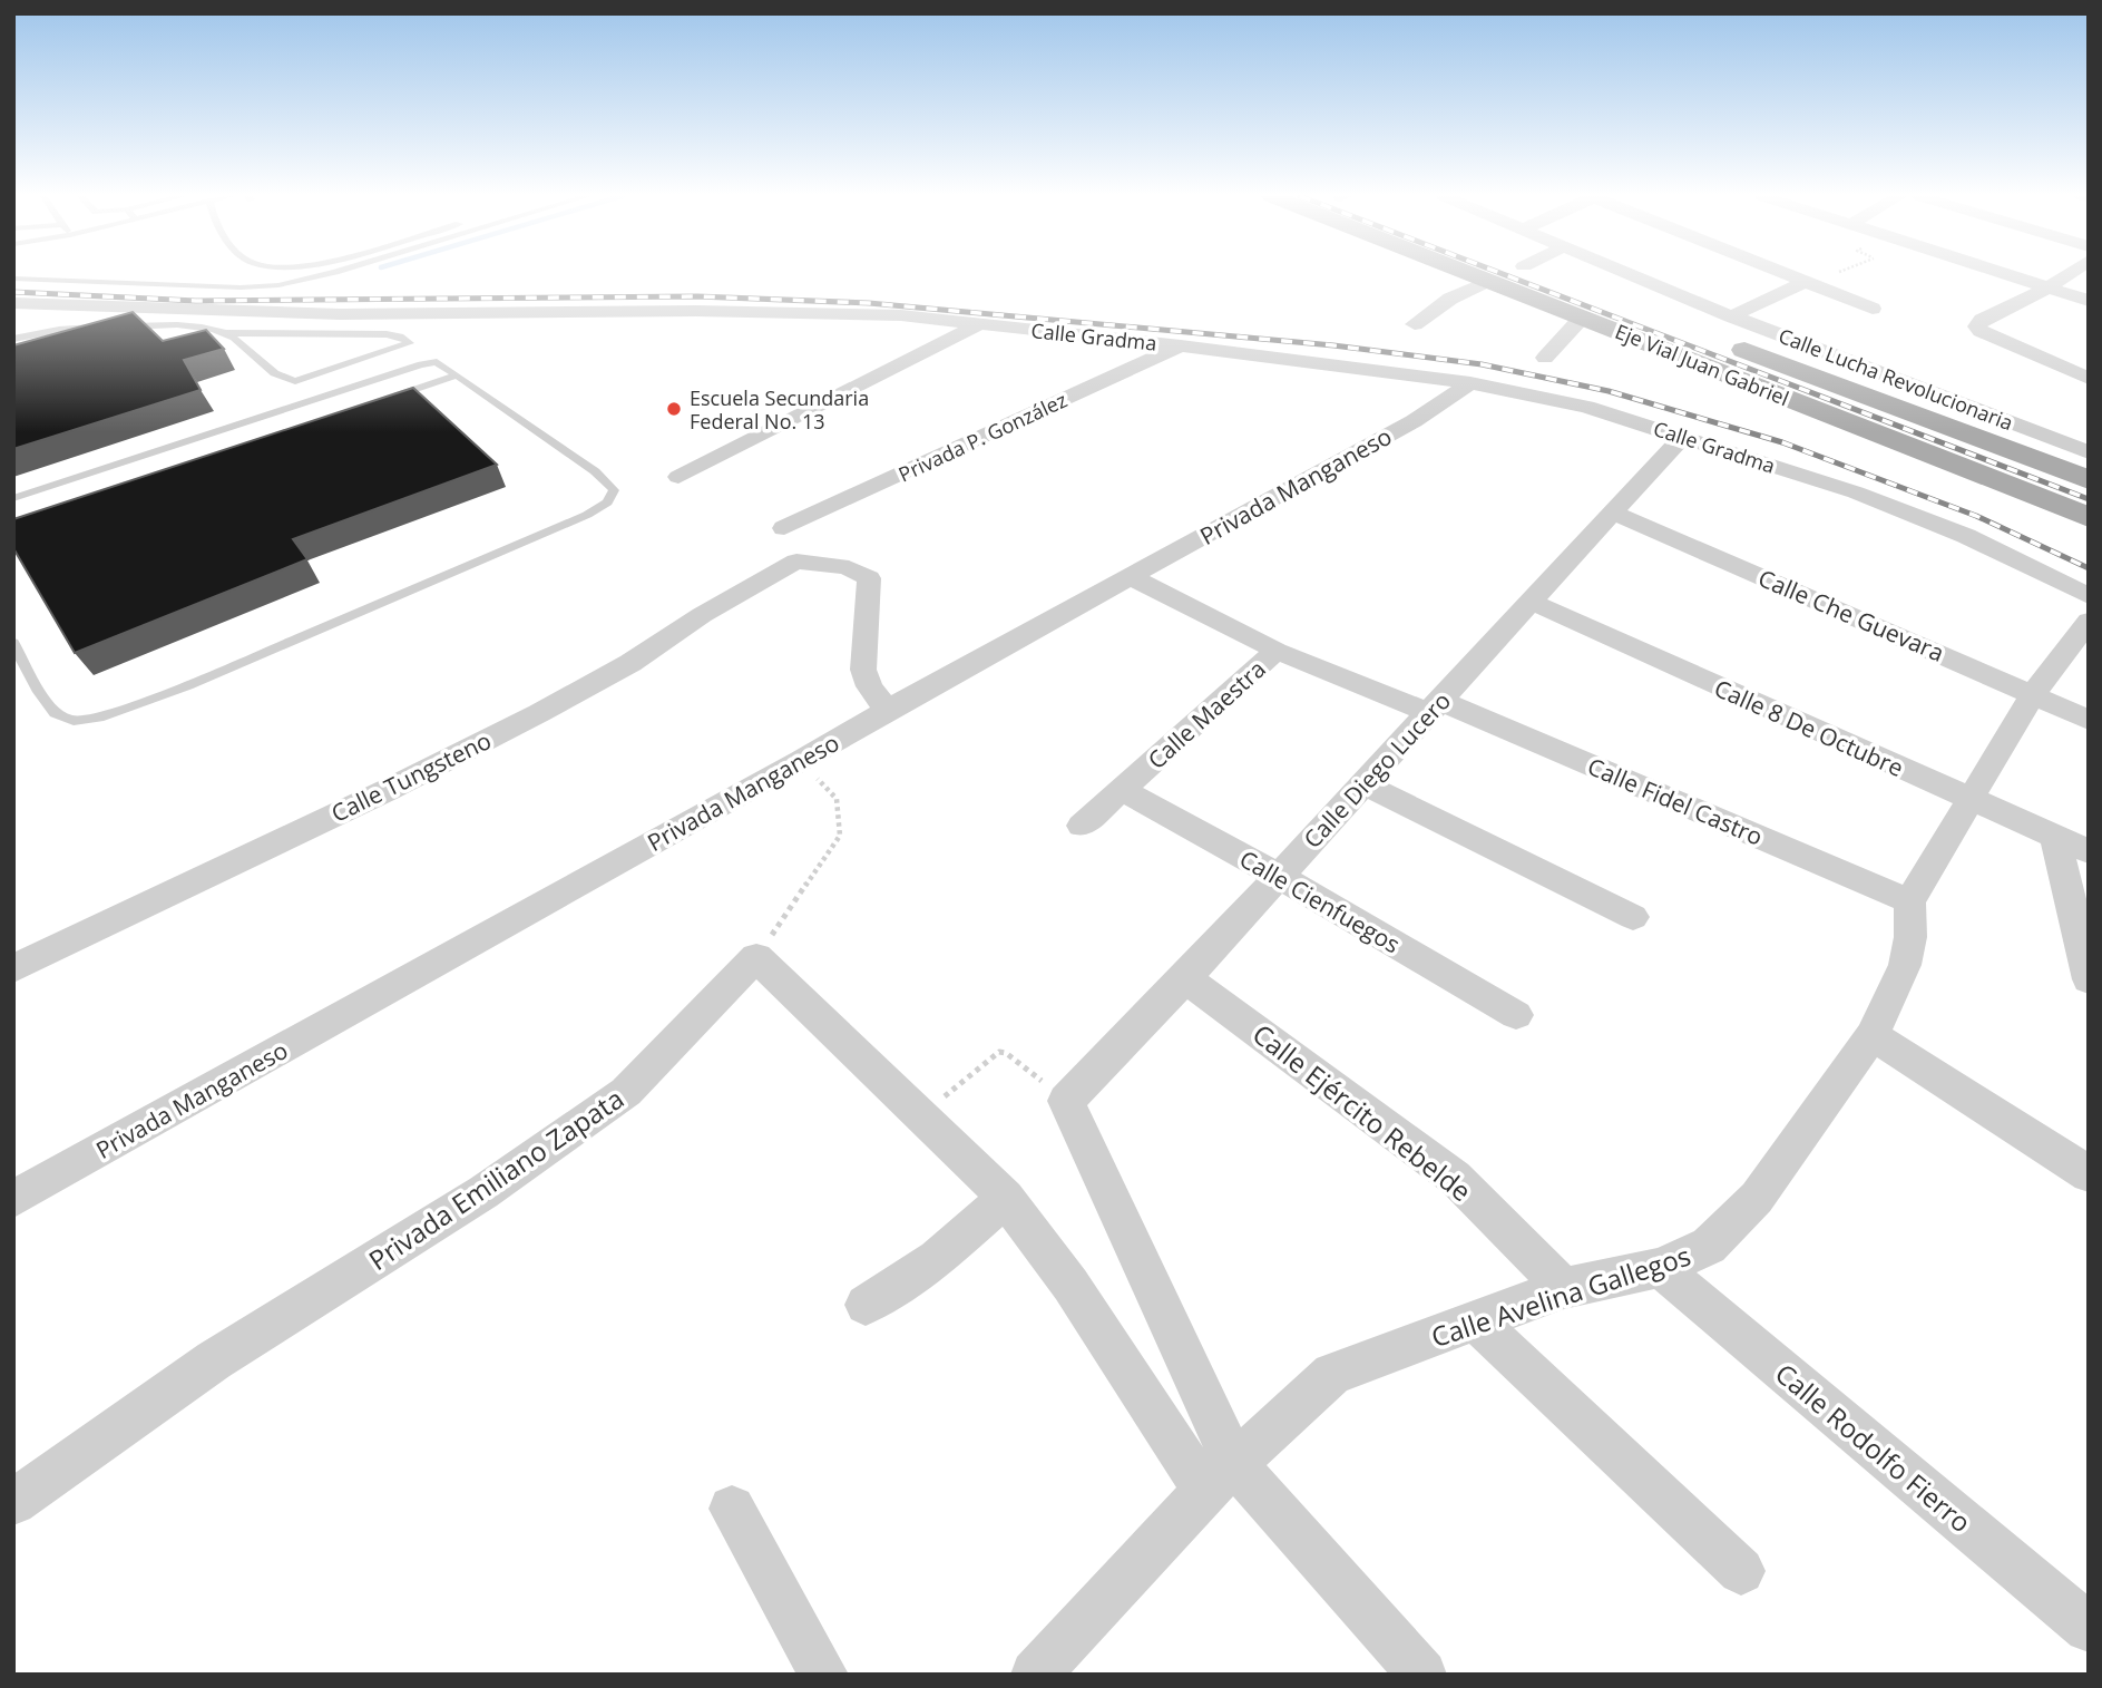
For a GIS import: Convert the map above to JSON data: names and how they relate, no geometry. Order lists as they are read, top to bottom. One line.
{"streets":{"main road":["Eje Vial Juan Gabriel"],"street":["Calle Gradma","Calle Lucha Revolucionaria","Privada P. González","Privada Manganeso","Calle Che Guevara","Calle Maestra","Calle 8 De Octubre","Calle Diego Lucero","Calle Tungsteno","Calle Fidel Castro","Calle Cienfuegos","Calle Ejército Rebelde","Privada Emiliano Zapata","Calle Avelina Gallegos","Calle Rodolfo Fierro"]},"crossings":[["Calle Gradma","Privada P. González"],["Calle Gradma","Privada Manganeso"],["Calle Gradma","Calle Diego Lucero"],["Privada Manganeso","Calle Tungsteno"],["Calle Che Guevara","Calle Diego Lucero"],["Calle Maestra","Calle Diego Lucero"],["Calle Maestra","Calle Fidel Castro"],["Calle Maestra","Calle Cienfuegos"],["Calle 8 De Octubre","Calle Diego Lucero"],["Calle Diego Lucero","Calle Fidel Castro"],["Calle Diego Lucero","Calle Cienfuegos"],["Calle Diego Lucero","Calle Ejército Rebelde"],["Calle Fidel Castro","Calle Avelina Gallegos"],["Calle Ejército Rebelde","Calle Avelina Gallegos"],["Calle Avelina Gallegos","Calle Rodolfo Fierro"]],"places":["Escuela Secundaria Federal No. 13"]}
